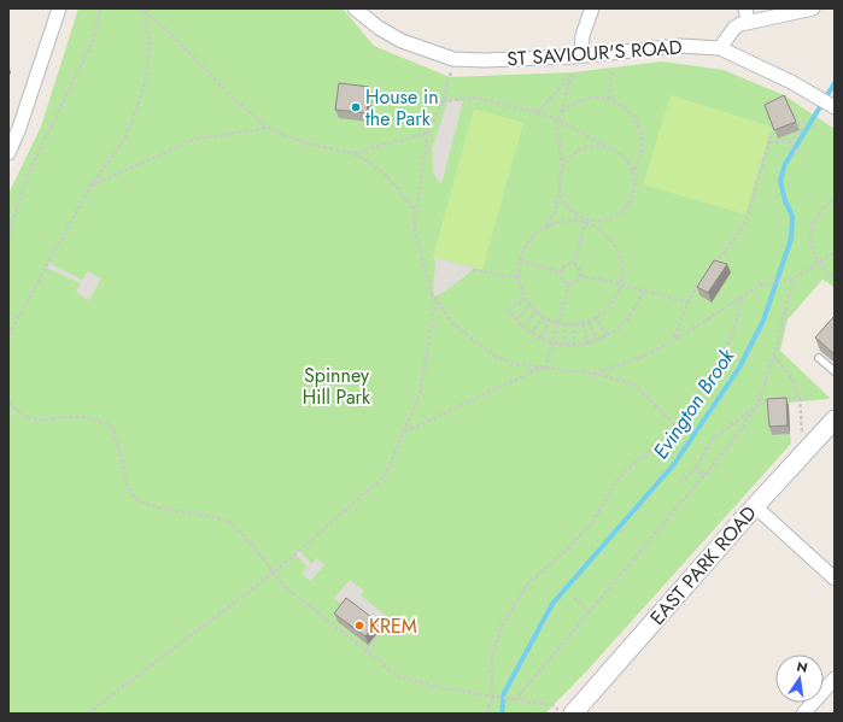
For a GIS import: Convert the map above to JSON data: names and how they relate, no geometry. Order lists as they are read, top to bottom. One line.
{"streets":{"main road":["EAST PARK ROAD"],"street":["ST SAVIOUR'S ROAD"]},"water":["Evington Brook"],"parks":["Spinney Hill Park"],"places":["House in the Park","KREM"],"north":"top"}
